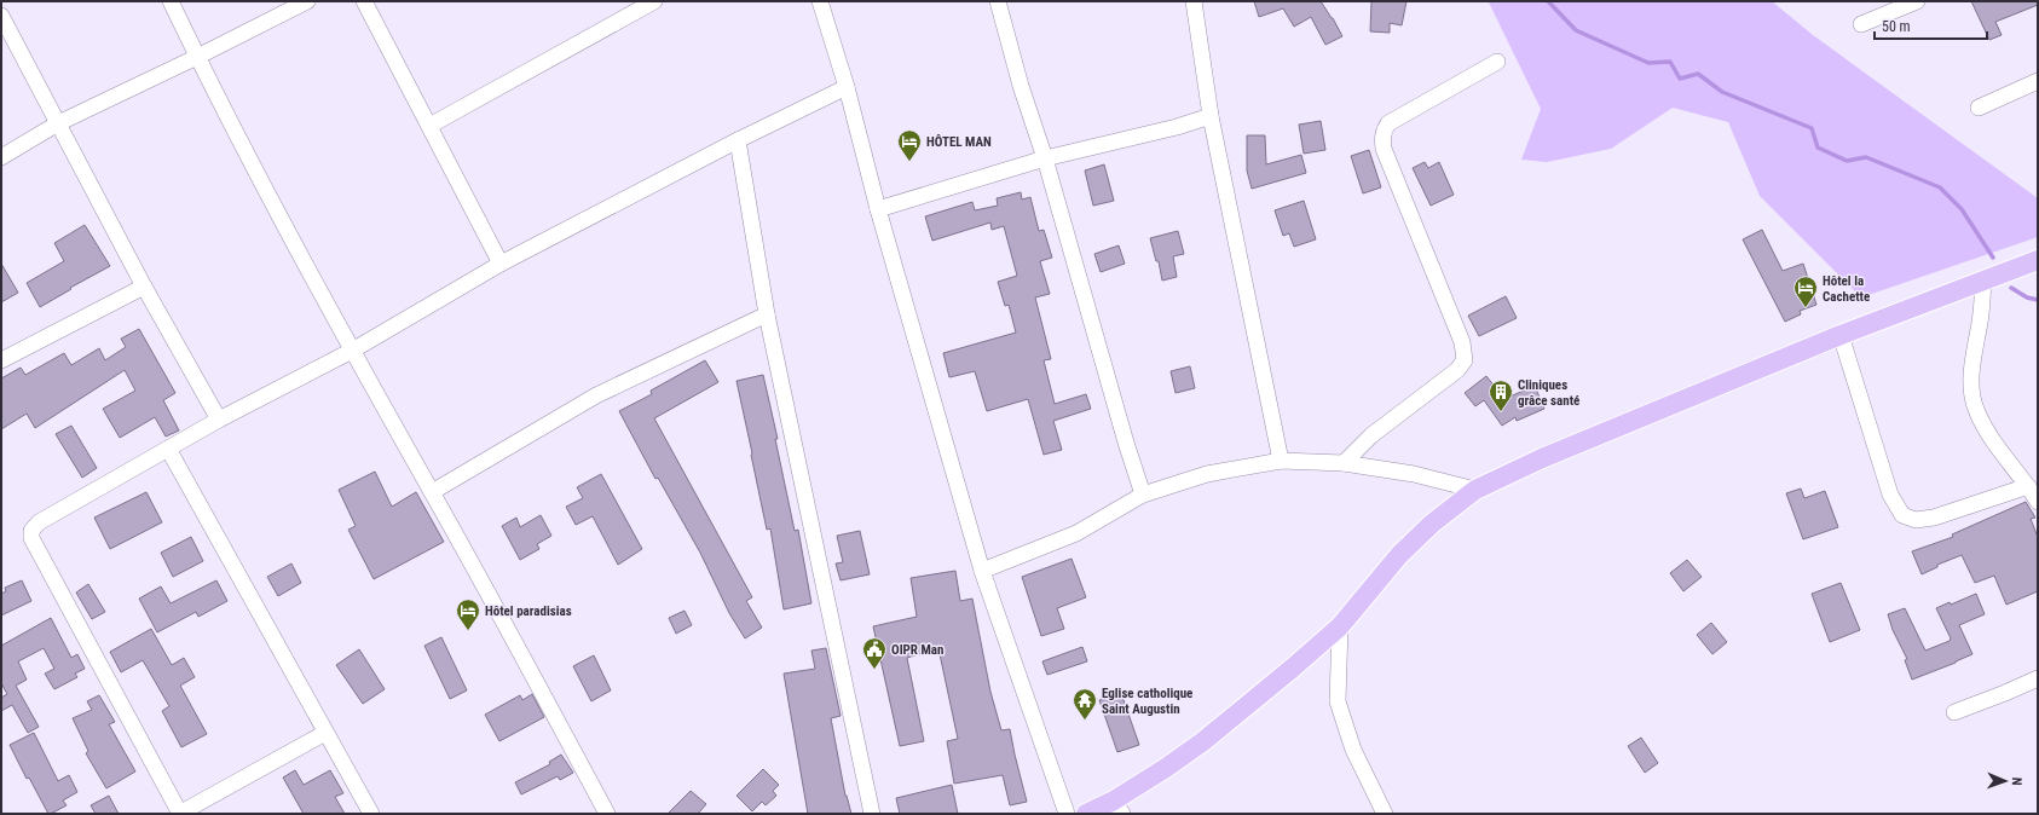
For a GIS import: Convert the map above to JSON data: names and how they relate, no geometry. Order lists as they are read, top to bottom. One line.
{"places":{"hotel":["HÔTEL MAN","Hôtel la Cachette","Hôtel paradisias"],"building":["Cliniques grâce santé"],"public building":["OIPR Man"],"temple":["Eglise catholique Saint Augustin"]},"scale_bar":"50 m","north":"right"}
